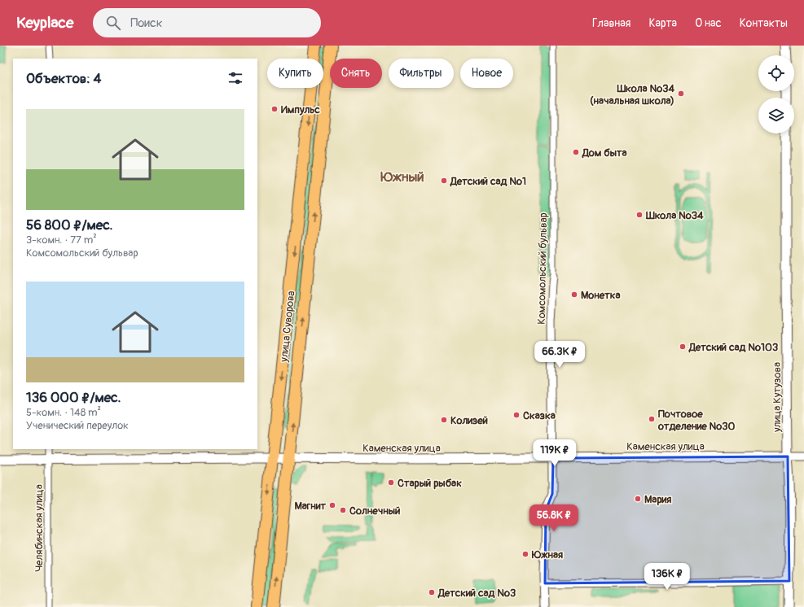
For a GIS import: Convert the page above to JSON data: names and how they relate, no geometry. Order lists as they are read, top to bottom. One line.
{"streets":{"main road":["улица Суворова"],"street":["Комсомольский бульвар","улица Кутузова","Каменская улица","Челябинская улица"]},"crossings":[["Комсомольский бульвар","Каменская улица"],["улица Суворова","Каменская улица"],["улица Кутузова","Каменская улица"],["Каменская улица","Челябинская улица"]],"districts":["Южный"],"places":["Школа №34 (начальная школа)","Импульс","Дом быта","Детский сад №1","Школа №34","Монетка","Детский сад №103","Сказка","Почтовое отделение №30","Колизей","Старый рыбак","Мария","Магнит","Солнечный","Южная","Детский сад №3"],"page":{"header":"Keyplace","search":"Поиск","nav":["Главная","Карта","О нас","Контакты"],"chip":["Купить","Снять","Фильтры","Новое"],"heading":"Объектов: 4","list":[{"name":"56 800 ₽/мес.","note":"3-комн. · 77 m² · Комсомольский бульвар"},{"name":"136 000 ₽/мес.","note":"5-комн. · 148 m² · Ученический переулок"}],"price":["66.3K ₽","119K ₽","56.8K ₽","136K ₽"]}}
